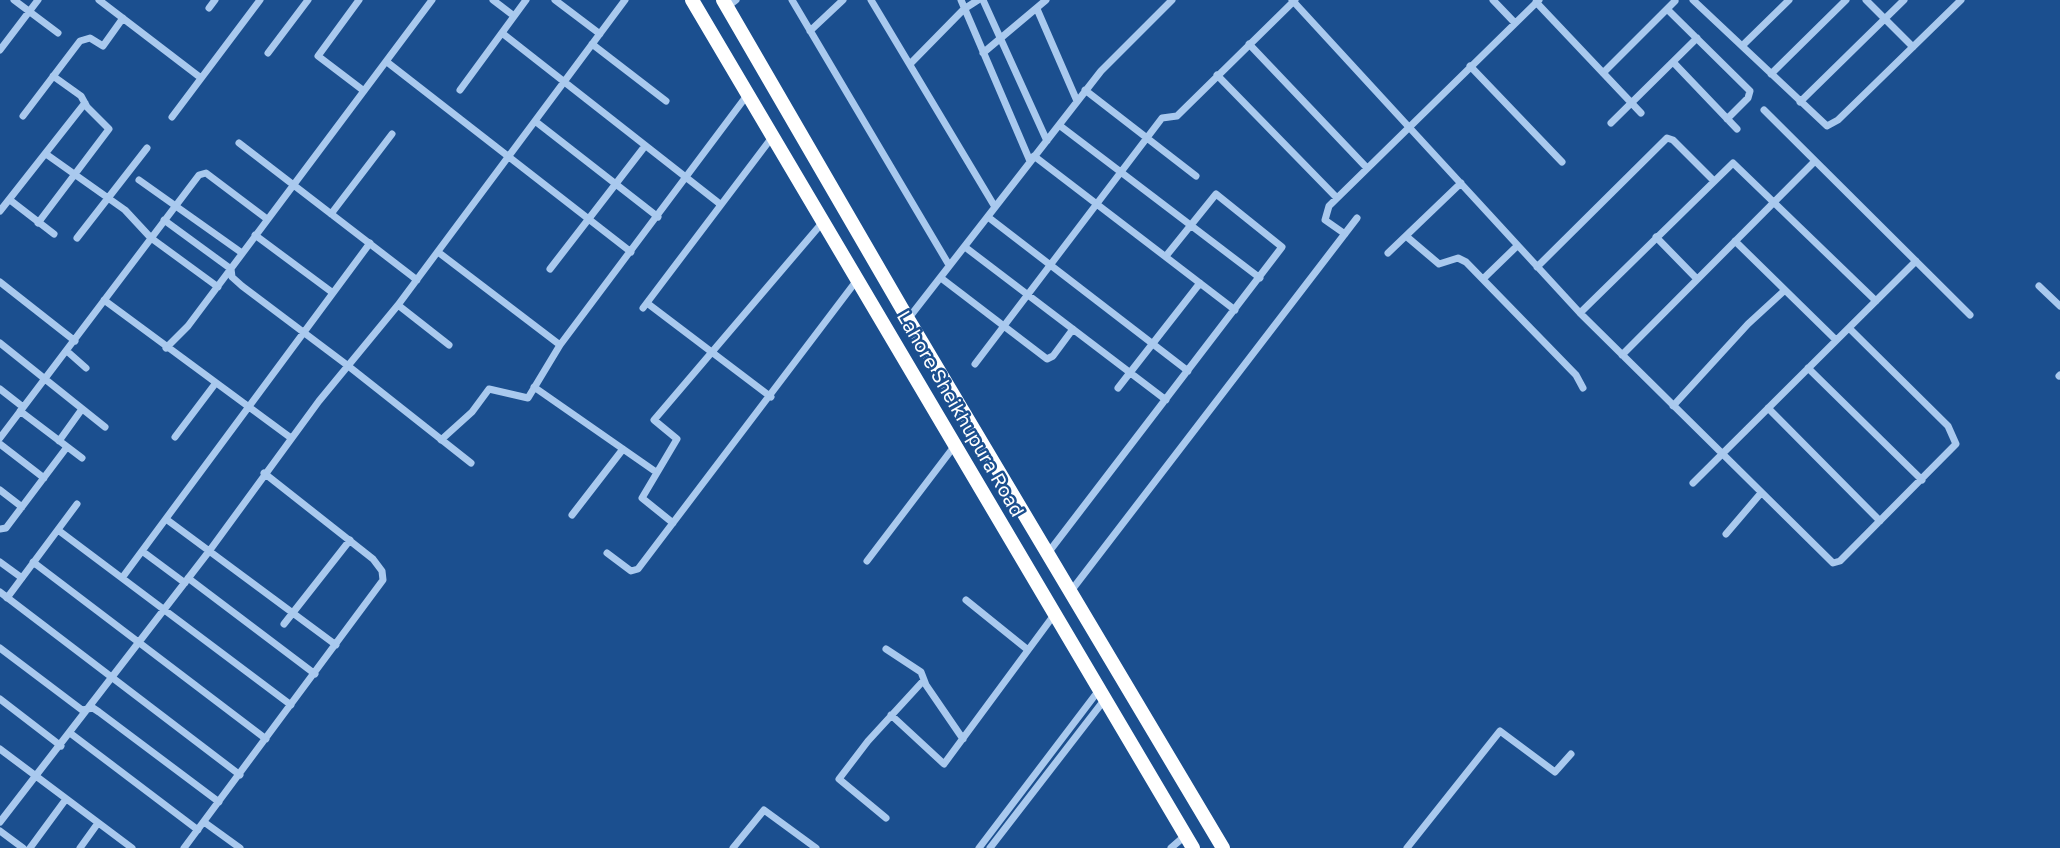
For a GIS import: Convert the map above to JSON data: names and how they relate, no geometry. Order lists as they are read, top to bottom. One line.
{"streets":{"highway":["Lahore Sheikhupura Road"]}}
